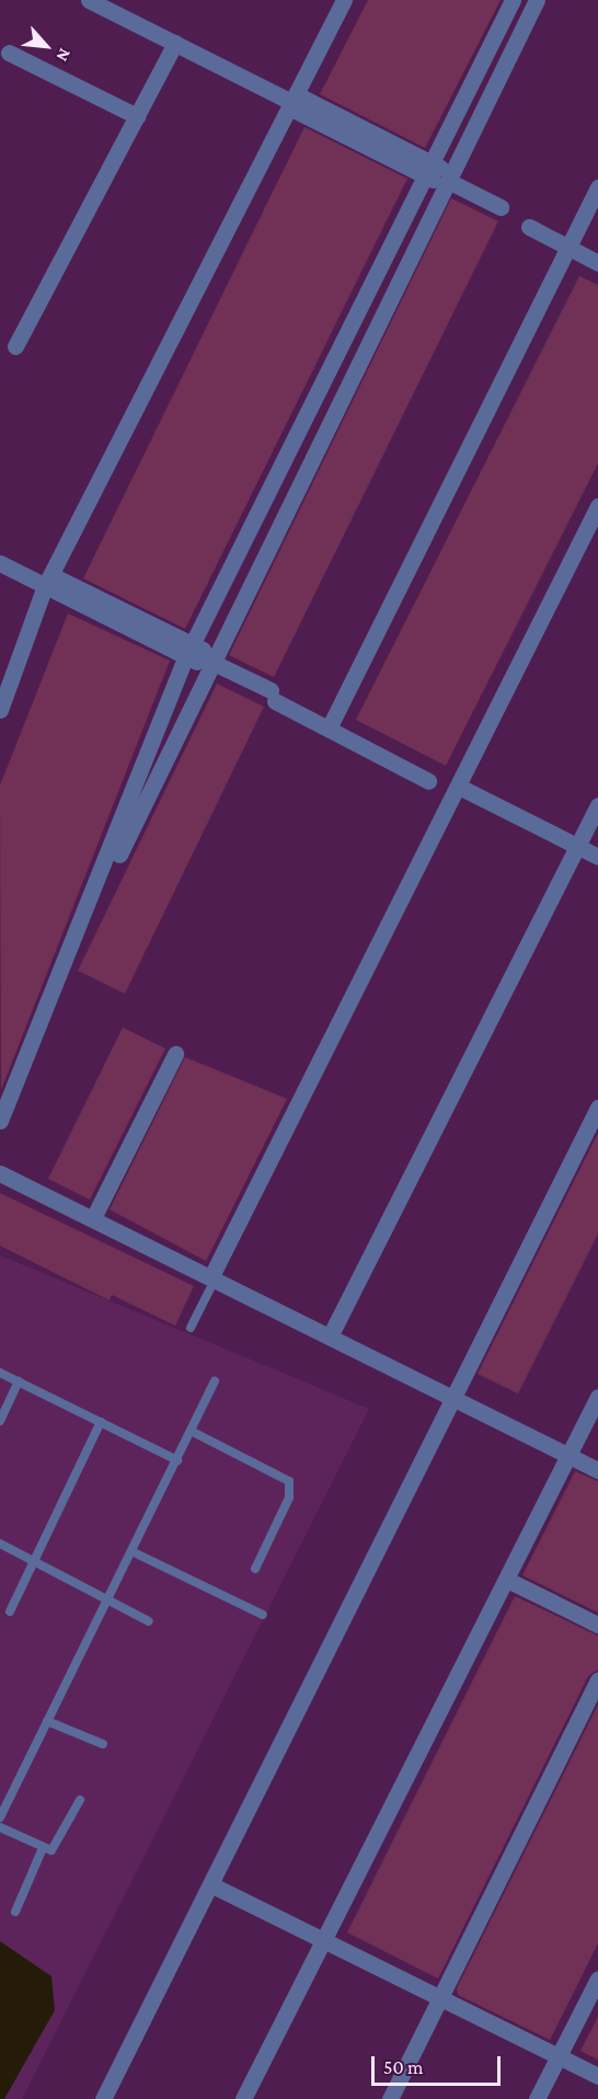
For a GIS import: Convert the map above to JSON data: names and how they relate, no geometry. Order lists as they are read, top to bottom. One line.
{"scale_bar":"50 m","north":"bottom right"}
